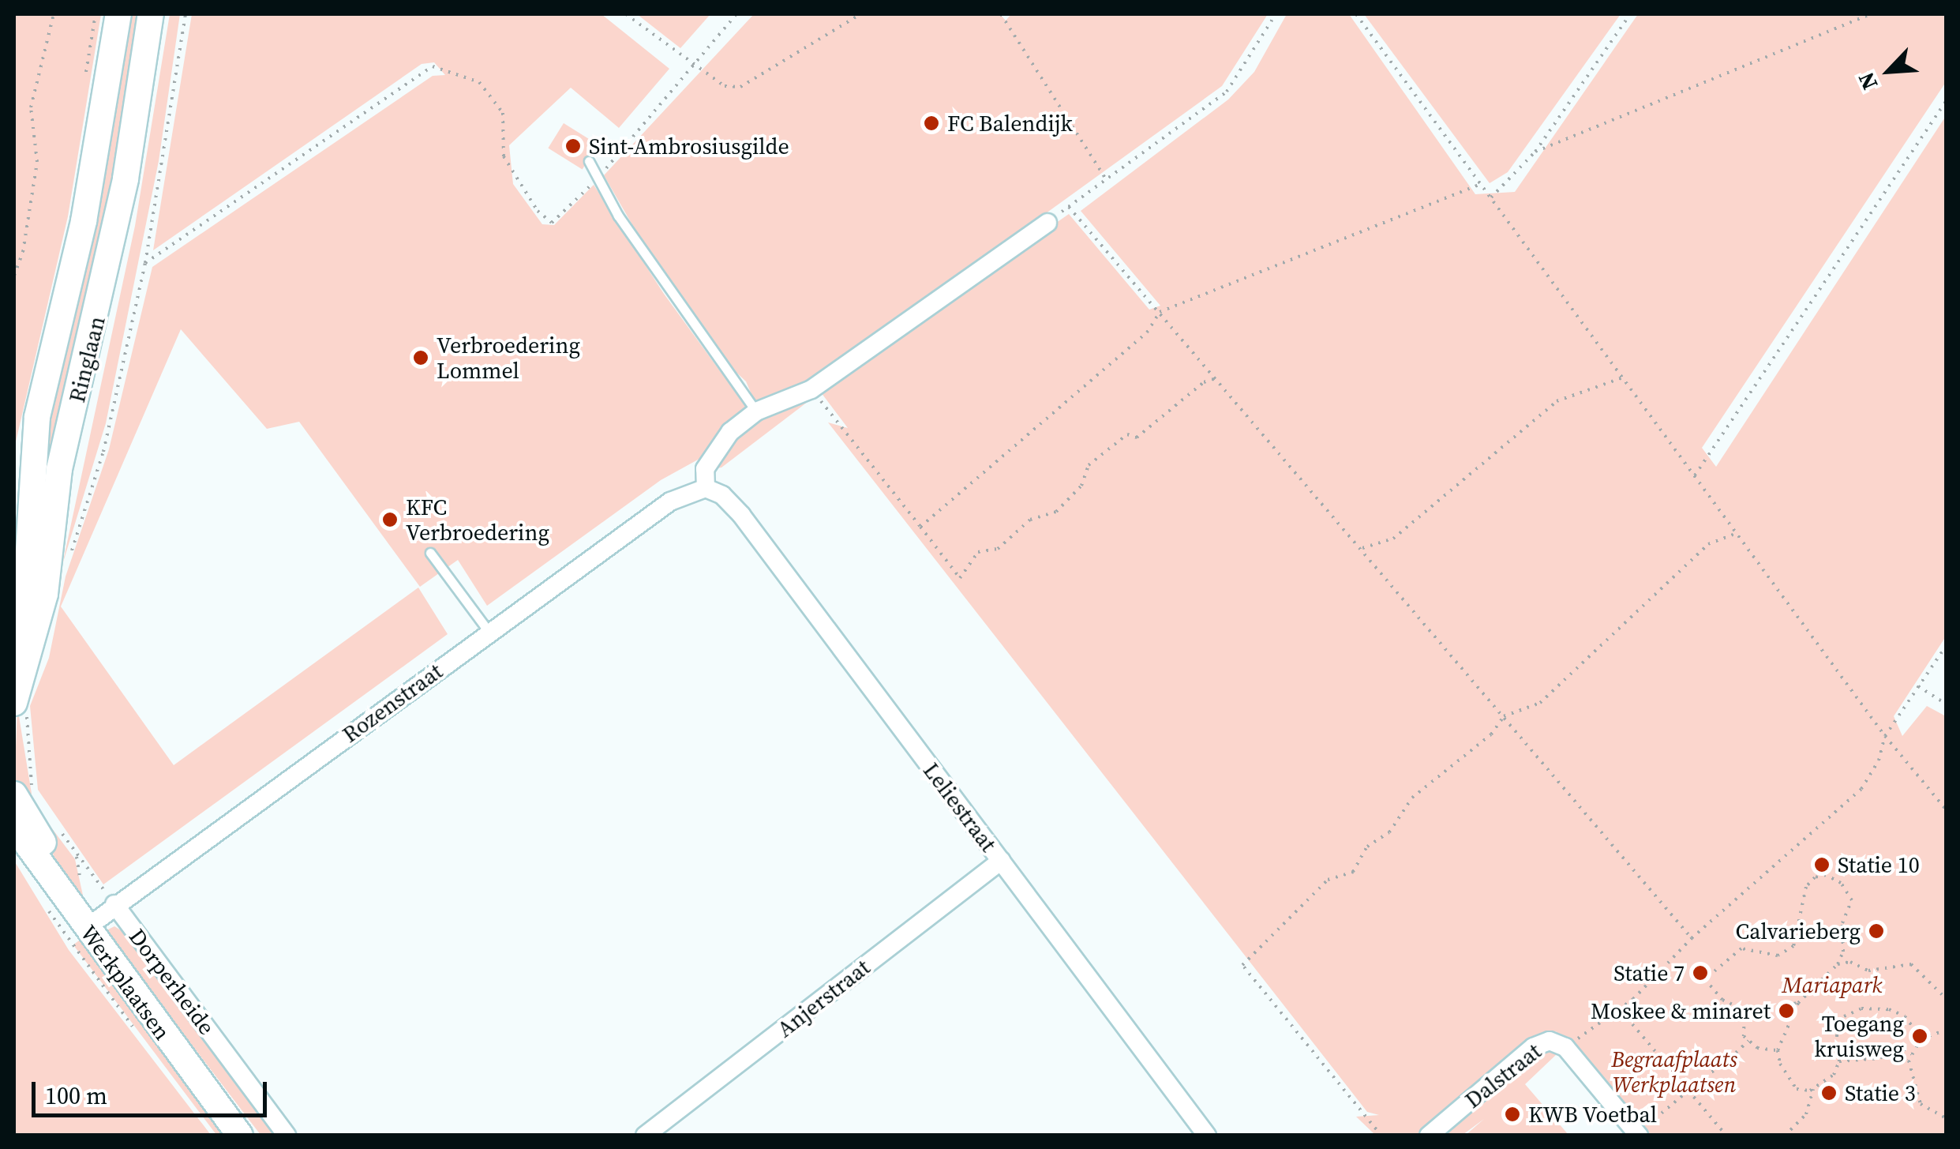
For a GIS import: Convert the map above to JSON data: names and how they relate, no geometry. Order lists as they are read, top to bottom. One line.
{"streets":{"main road":["Ringlaan","Werkplaatsen"],"street":["Rozenstraat","Leliestraat","Dorperheide","Anjerstraat","Dalstraat"]},"crossings":[["Rozenstraat","Leliestraat"],["Rozenstraat","Dorperheide"],["Rozenstraat","Werkplaatsen"],["Leliestraat","Anjerstraat"]],"parks":["Mariapark","Begraafplaats Werkplaatsen"],"places":["FC Balendijk","Sint-Ambrosiusgilde","Verbroedering Lommel","KFC Verbroedering","Statie 10","Calvarieberg","Statie 7","Moskee & minaret","Toegang kruisweg","Statie 3","KWB Voetbal"],"scale_bar":"100 m","north":"bottom left"}
